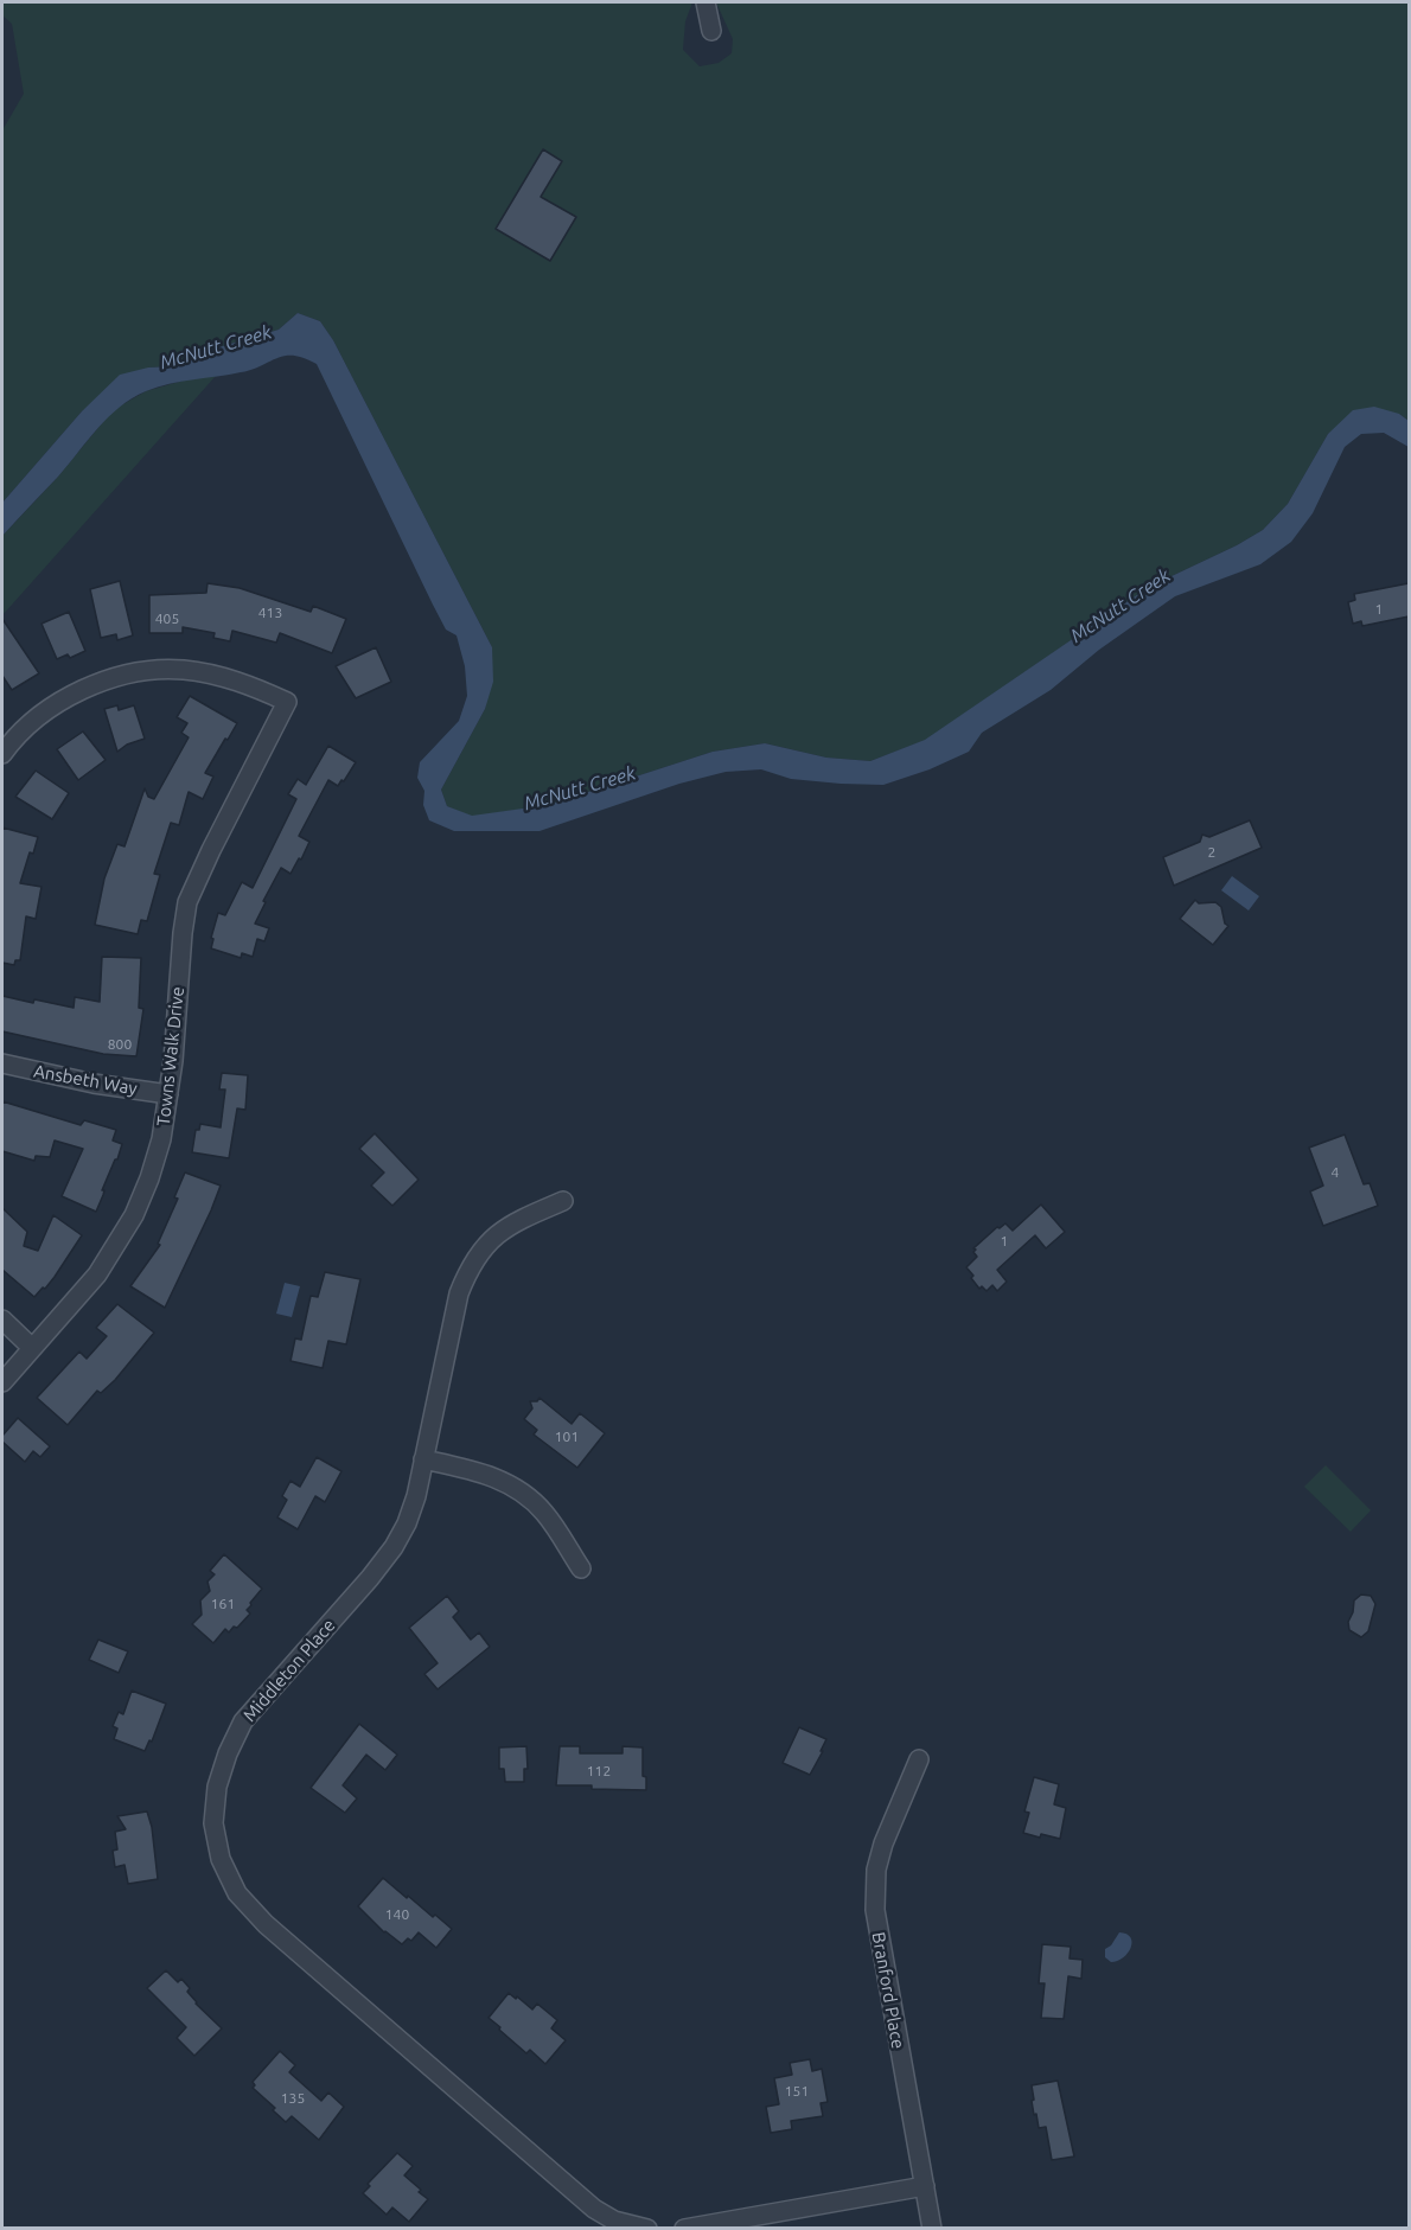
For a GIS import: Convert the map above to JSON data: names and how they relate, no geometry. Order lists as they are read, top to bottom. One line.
{"streets":{"street":["Towns Walk Drive","Ansbeth Way","Middleton Place","Branford Place"]},"crossings":[["Towns Walk Drive","Ansbeth Way"]],"water":["McNutt Creek"],"house_numbers":["1","413","405","2","800","4","1","101","161","112","140","151","135"]}
